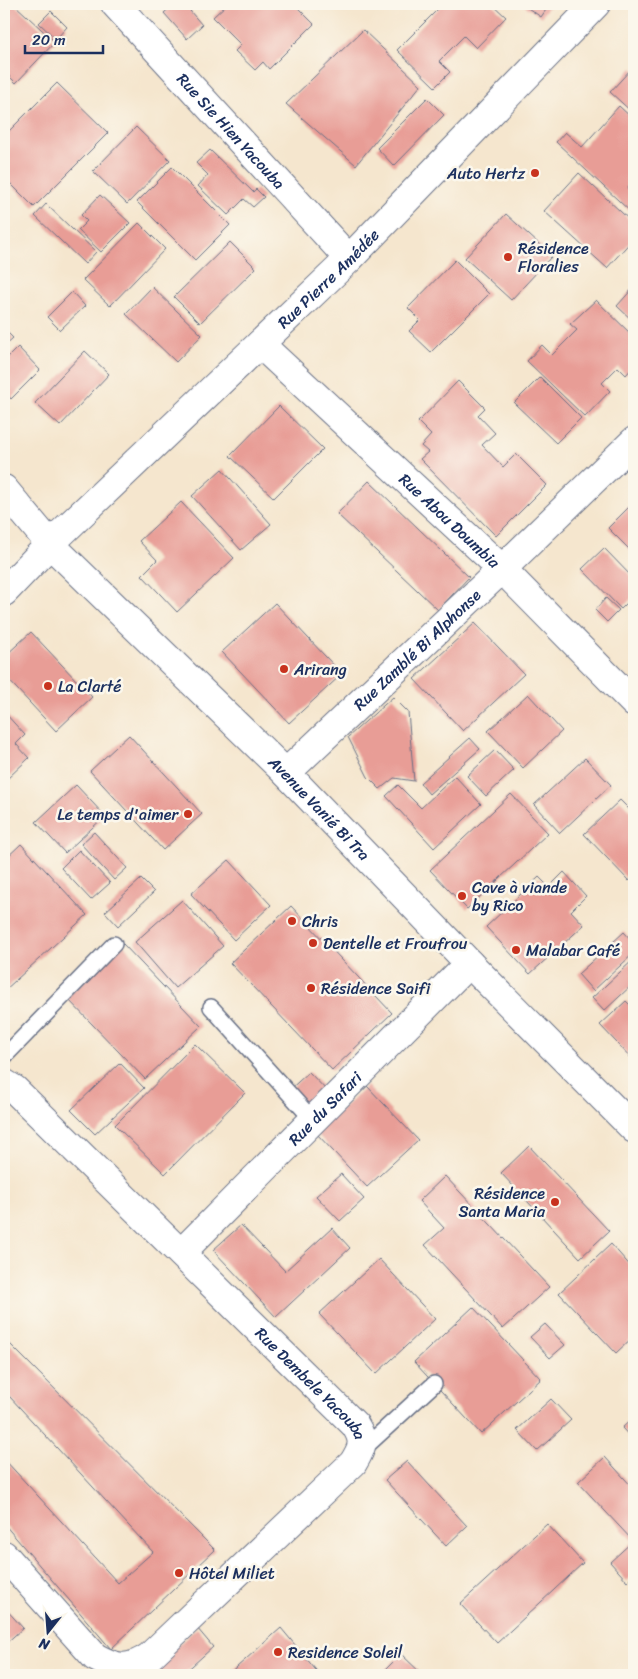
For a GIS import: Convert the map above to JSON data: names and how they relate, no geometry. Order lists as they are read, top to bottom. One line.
{"streets":{"street":["Rue Sie Hien Yacouba","Rue Pierre Amédée","Rue Abou Doumbia","Rue Zamblé Bi Alphonse","Avenue Vanié Bi Tra","Rue du Safari","Rue Dembele Yacouba"]},"crossings":[["Rue Sie Hien Yacouba","Rue Pierre Amédée"],["Rue Pierre Amédée","Rue Abou Doumbia"],["Rue Pierre Amédée","Avenue Vanié Bi Tra"],["Rue Abou Doumbia","Rue Zamblé Bi Alphonse"],["Rue Zamblé Bi Alphonse","Avenue Vanié Bi Tra"],["Avenue Vanié Bi Tra","Rue du Safari"],["Rue du Safari","Rue Dembele Yacouba"]],"places":["Auto Hertz","Résidence Floralies","Arirang","La Clarté","Le temps d'aimer","Cave à viande by Rico","Chris","Dentelle et Froufrou","Malabar Café","Résidence Saifi","Résidence Santa Maria","Hôtel Miliet","Residence Soleil"],"scale_bar":"20 m","north":"bottom"}
